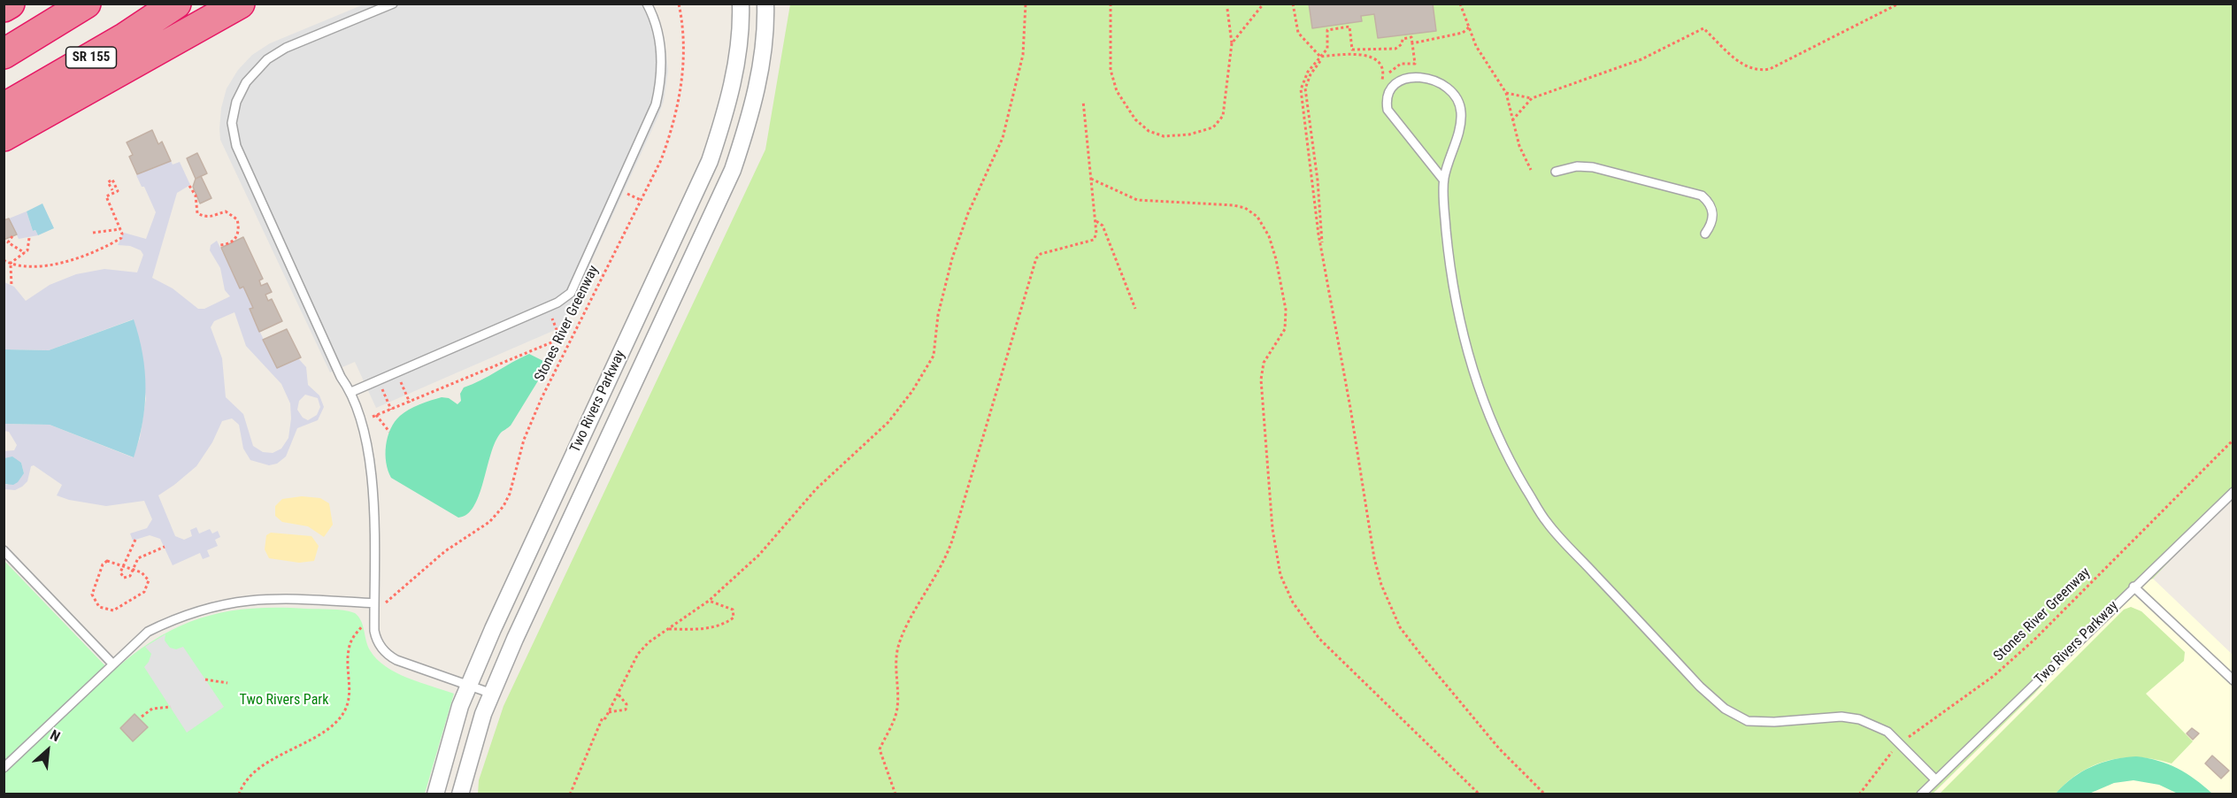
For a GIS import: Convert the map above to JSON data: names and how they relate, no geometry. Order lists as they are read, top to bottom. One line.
{"streets":{"highway":["SR 155"],"street":["Two Rivers Parkway"],"path":["Stones River Greenway"]},"parks":["Two Rivers Park"],"north":"top right"}
